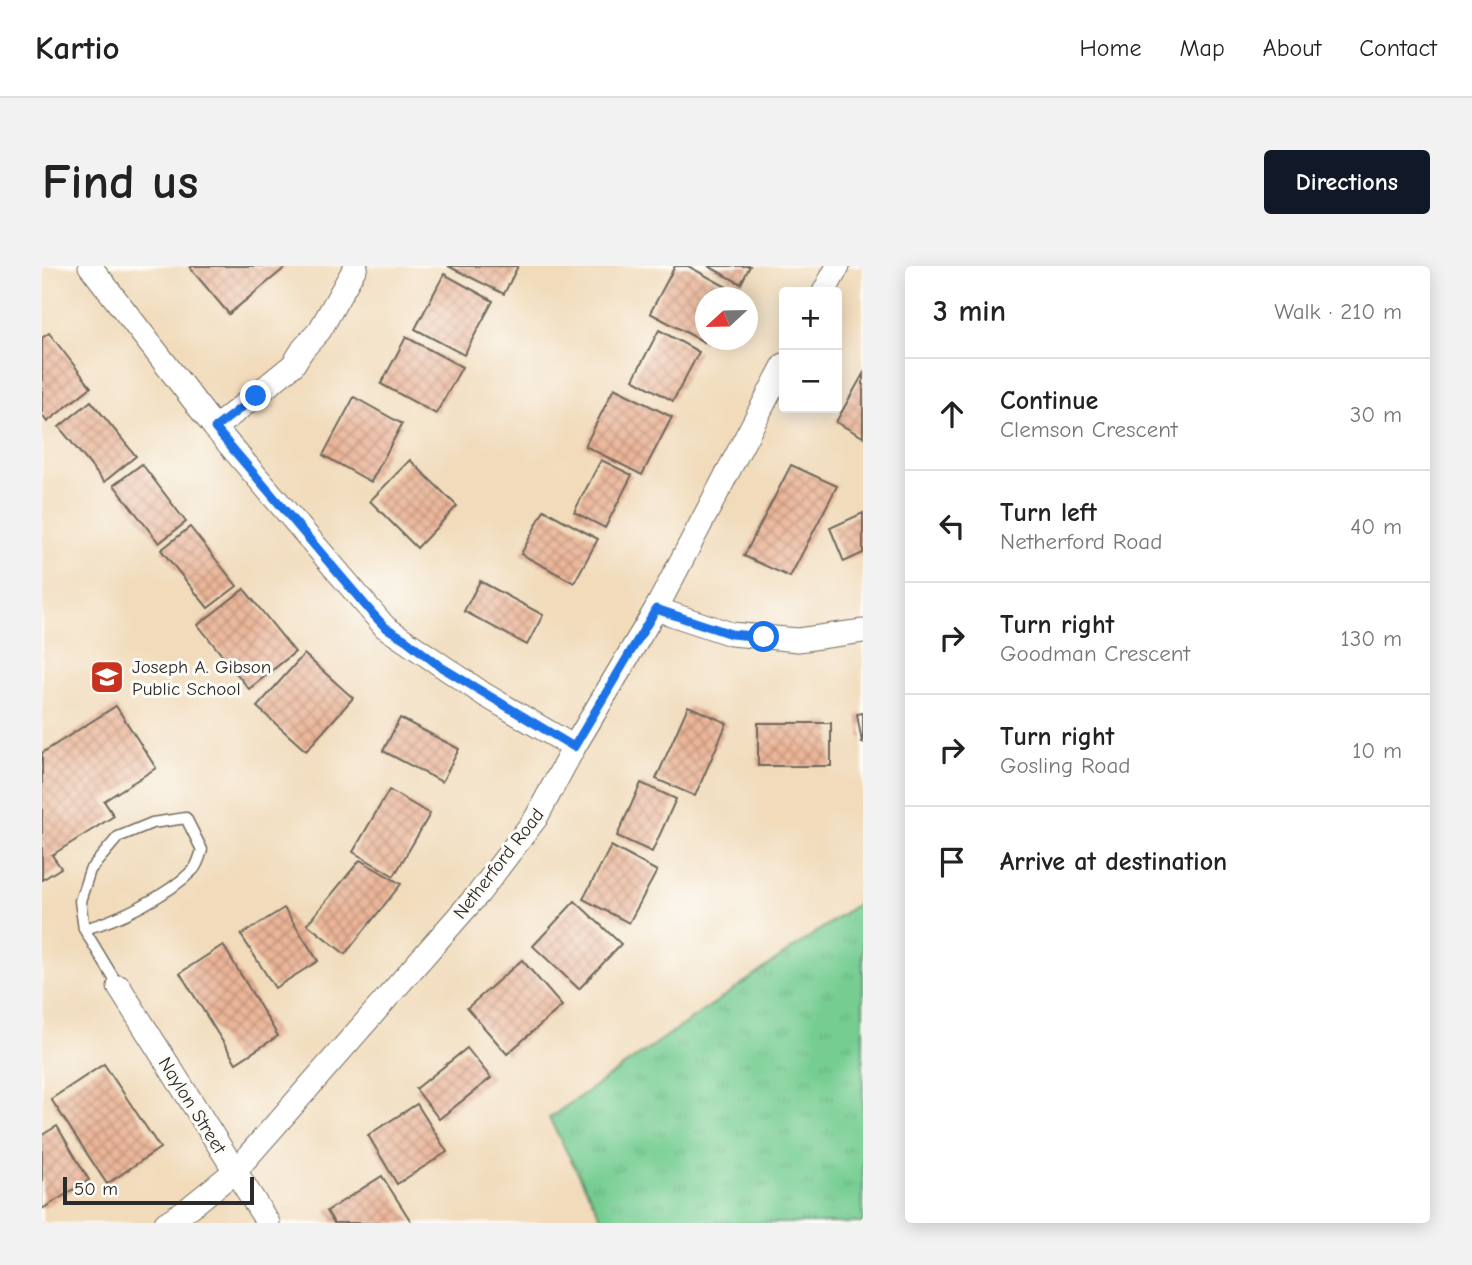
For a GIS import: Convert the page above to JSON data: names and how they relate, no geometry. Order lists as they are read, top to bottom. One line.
{"streets":{"street":["Netherford Road","Naylon Street"]},"crossings":[["Netherford Road","Naylon Street"]],"places":{"school or university":["Joseph A. Gibson Public School"]},"scale_bar":"50 m","north":"left","page":{"header":"Kartio","nav":["Home","Map","About","Contact"],"buttons":"Directions","title":"Find us","heading":["3 min","Walk · 210 m"],"map_buttons":["+","−"],"list":[["Continue","Clemson Crescent","30 m"],["Turn left","Netherford Road","40 m"],["Turn right","Goodman Crescent","130 m"],["Turn right","Gosling Road","10 m"],"Arrive at destination"],"scale":"50 m"}}
